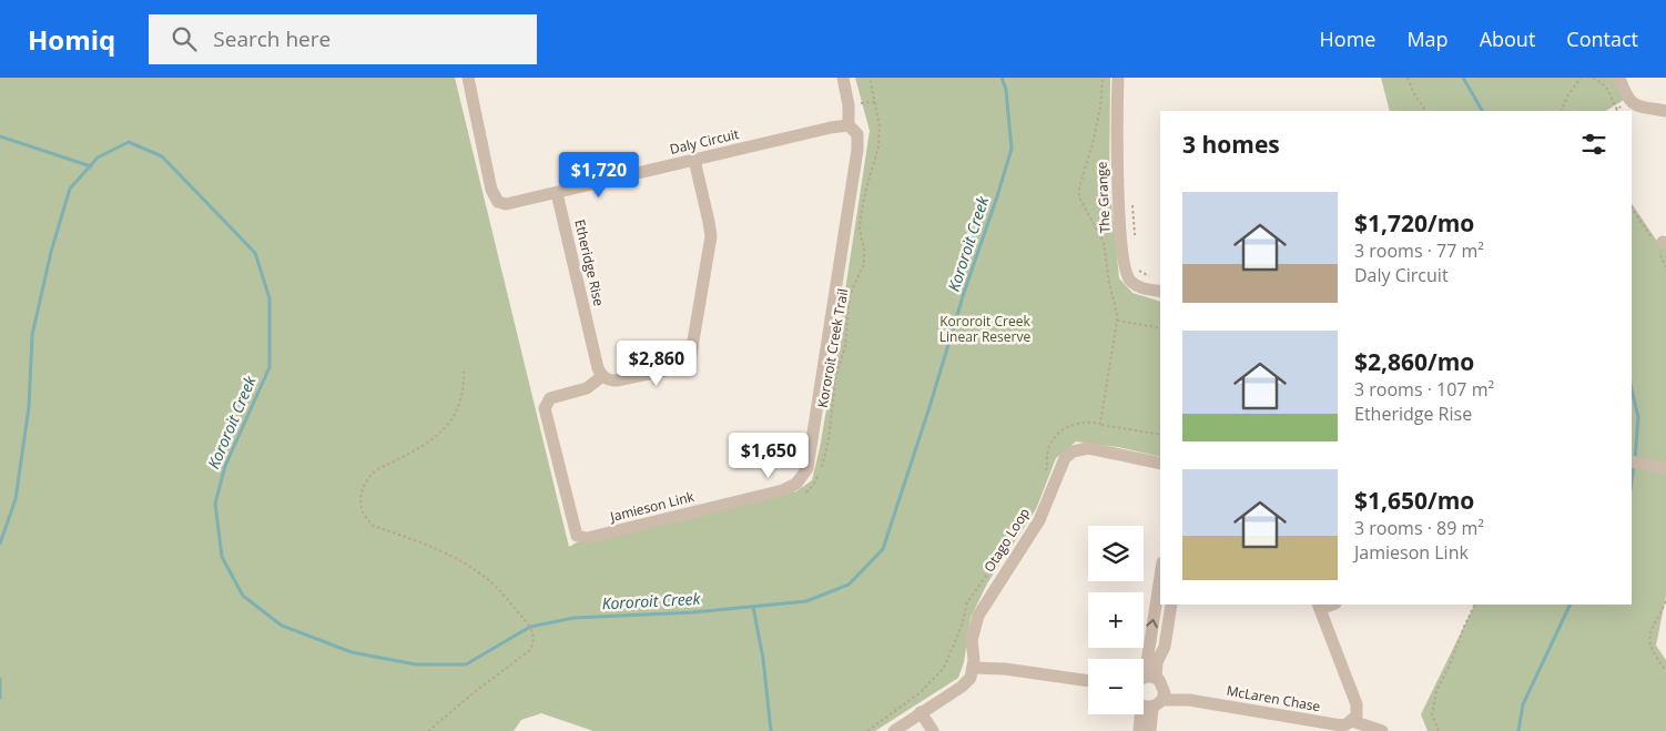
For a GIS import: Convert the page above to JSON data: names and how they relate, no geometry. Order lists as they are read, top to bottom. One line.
{"streets":{"street":["Daly Circuit","The Grange","Etheridge Rise","Jamieson Link","Otago Loop","McLaren Chase"],"path":["Kororoit Creek Trail"]},"crossings":[["Daly Circuit","Etheridge Rise"],["Daly Circuit","Jamieson Link"],["Etheridge Rise","Jamieson Link"]],"water":["Kororoit Creek"],"parks":["Kororoit Creek Linear Reserve"],"page":{"header":"Homiq","search":"Search here","nav":["Home","Map","About","Contact"],"heading":"3 homes","price":["$1,720","$2,860","$1,650"],"list":[{"name":"$1,720/mo","note":"3 rooms · 77 m² · Daly Circuit"},{"name":"$2,860/mo","note":"3 rooms · 107 m² · Etheridge Rise"},{"name":"$1,650/mo","note":"3 rooms · 89 m² · Jamieson Link"}],"map_buttons":["+","−"]}}
